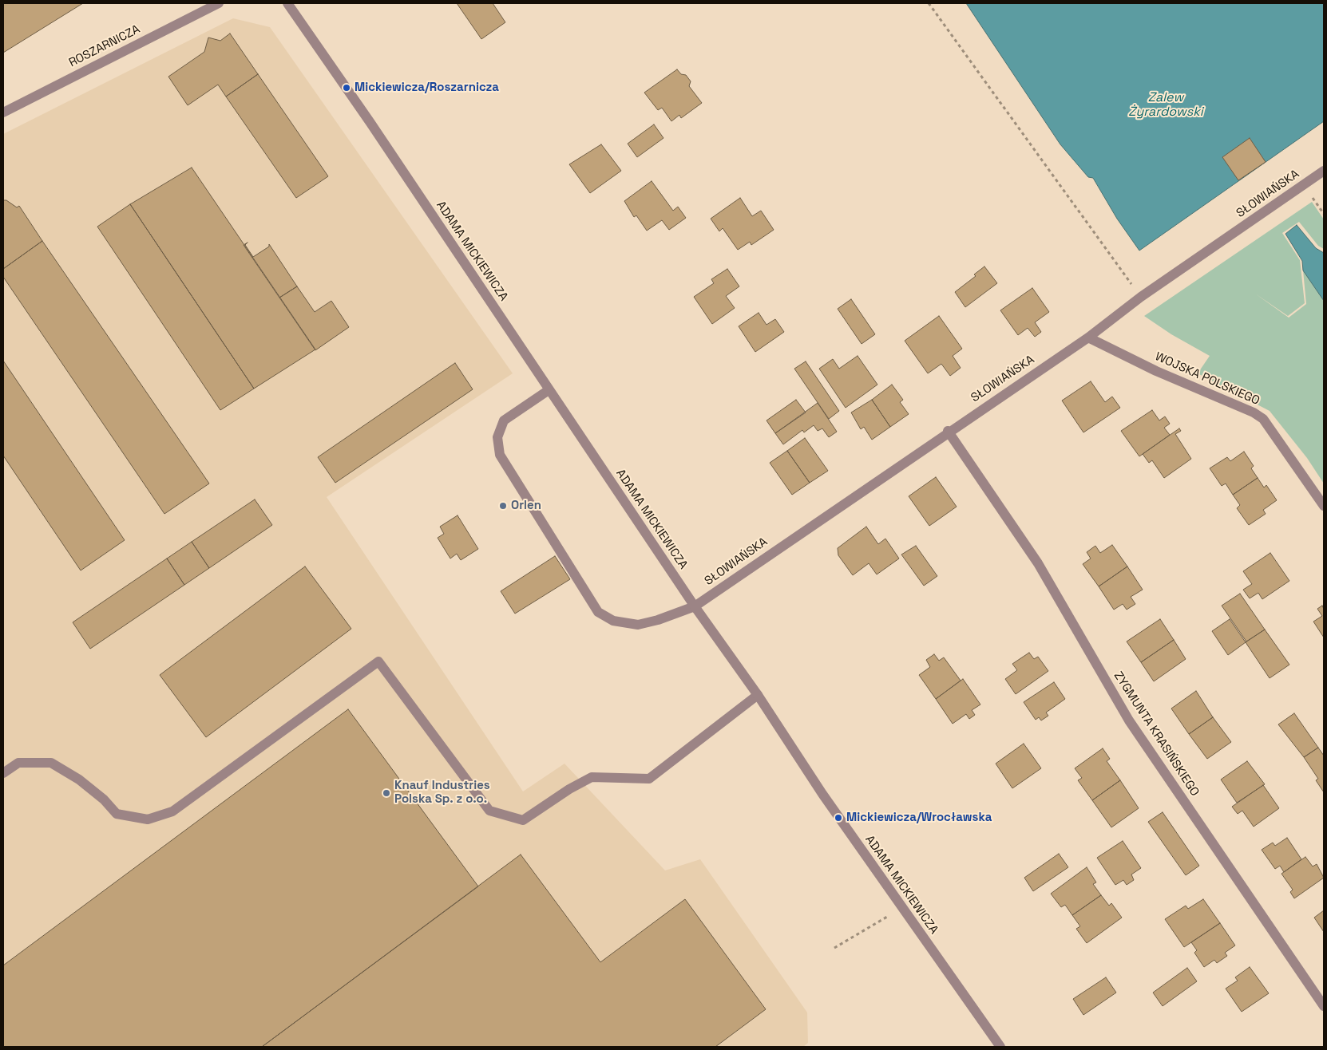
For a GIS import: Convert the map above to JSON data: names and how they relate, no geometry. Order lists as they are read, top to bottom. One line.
{"streets":{"street":["ROSZARNICZA","SŁOWIAŃSKA","ADAMA MICKIEWICZA","WOJSKA POLSKIEGO","ZYGMUNTA KRASIŃSKIEGO"]},"crossings":[["SŁOWIAŃSKA","ADAMA MICKIEWICZA"],["SŁOWIAŃSKA","WOJSKA POLSKIEGO"],["SŁOWIAŃSKA","ZYGMUNTA KRASIŃSKIEGO"]],"water":["Zalew Żyrardowski"],"places":["Mickiewicza/Roszarnicza","Orlen","Knauf Industries Polska Sp. z o.o.","Mickiewicza/Wrocławska"]}
